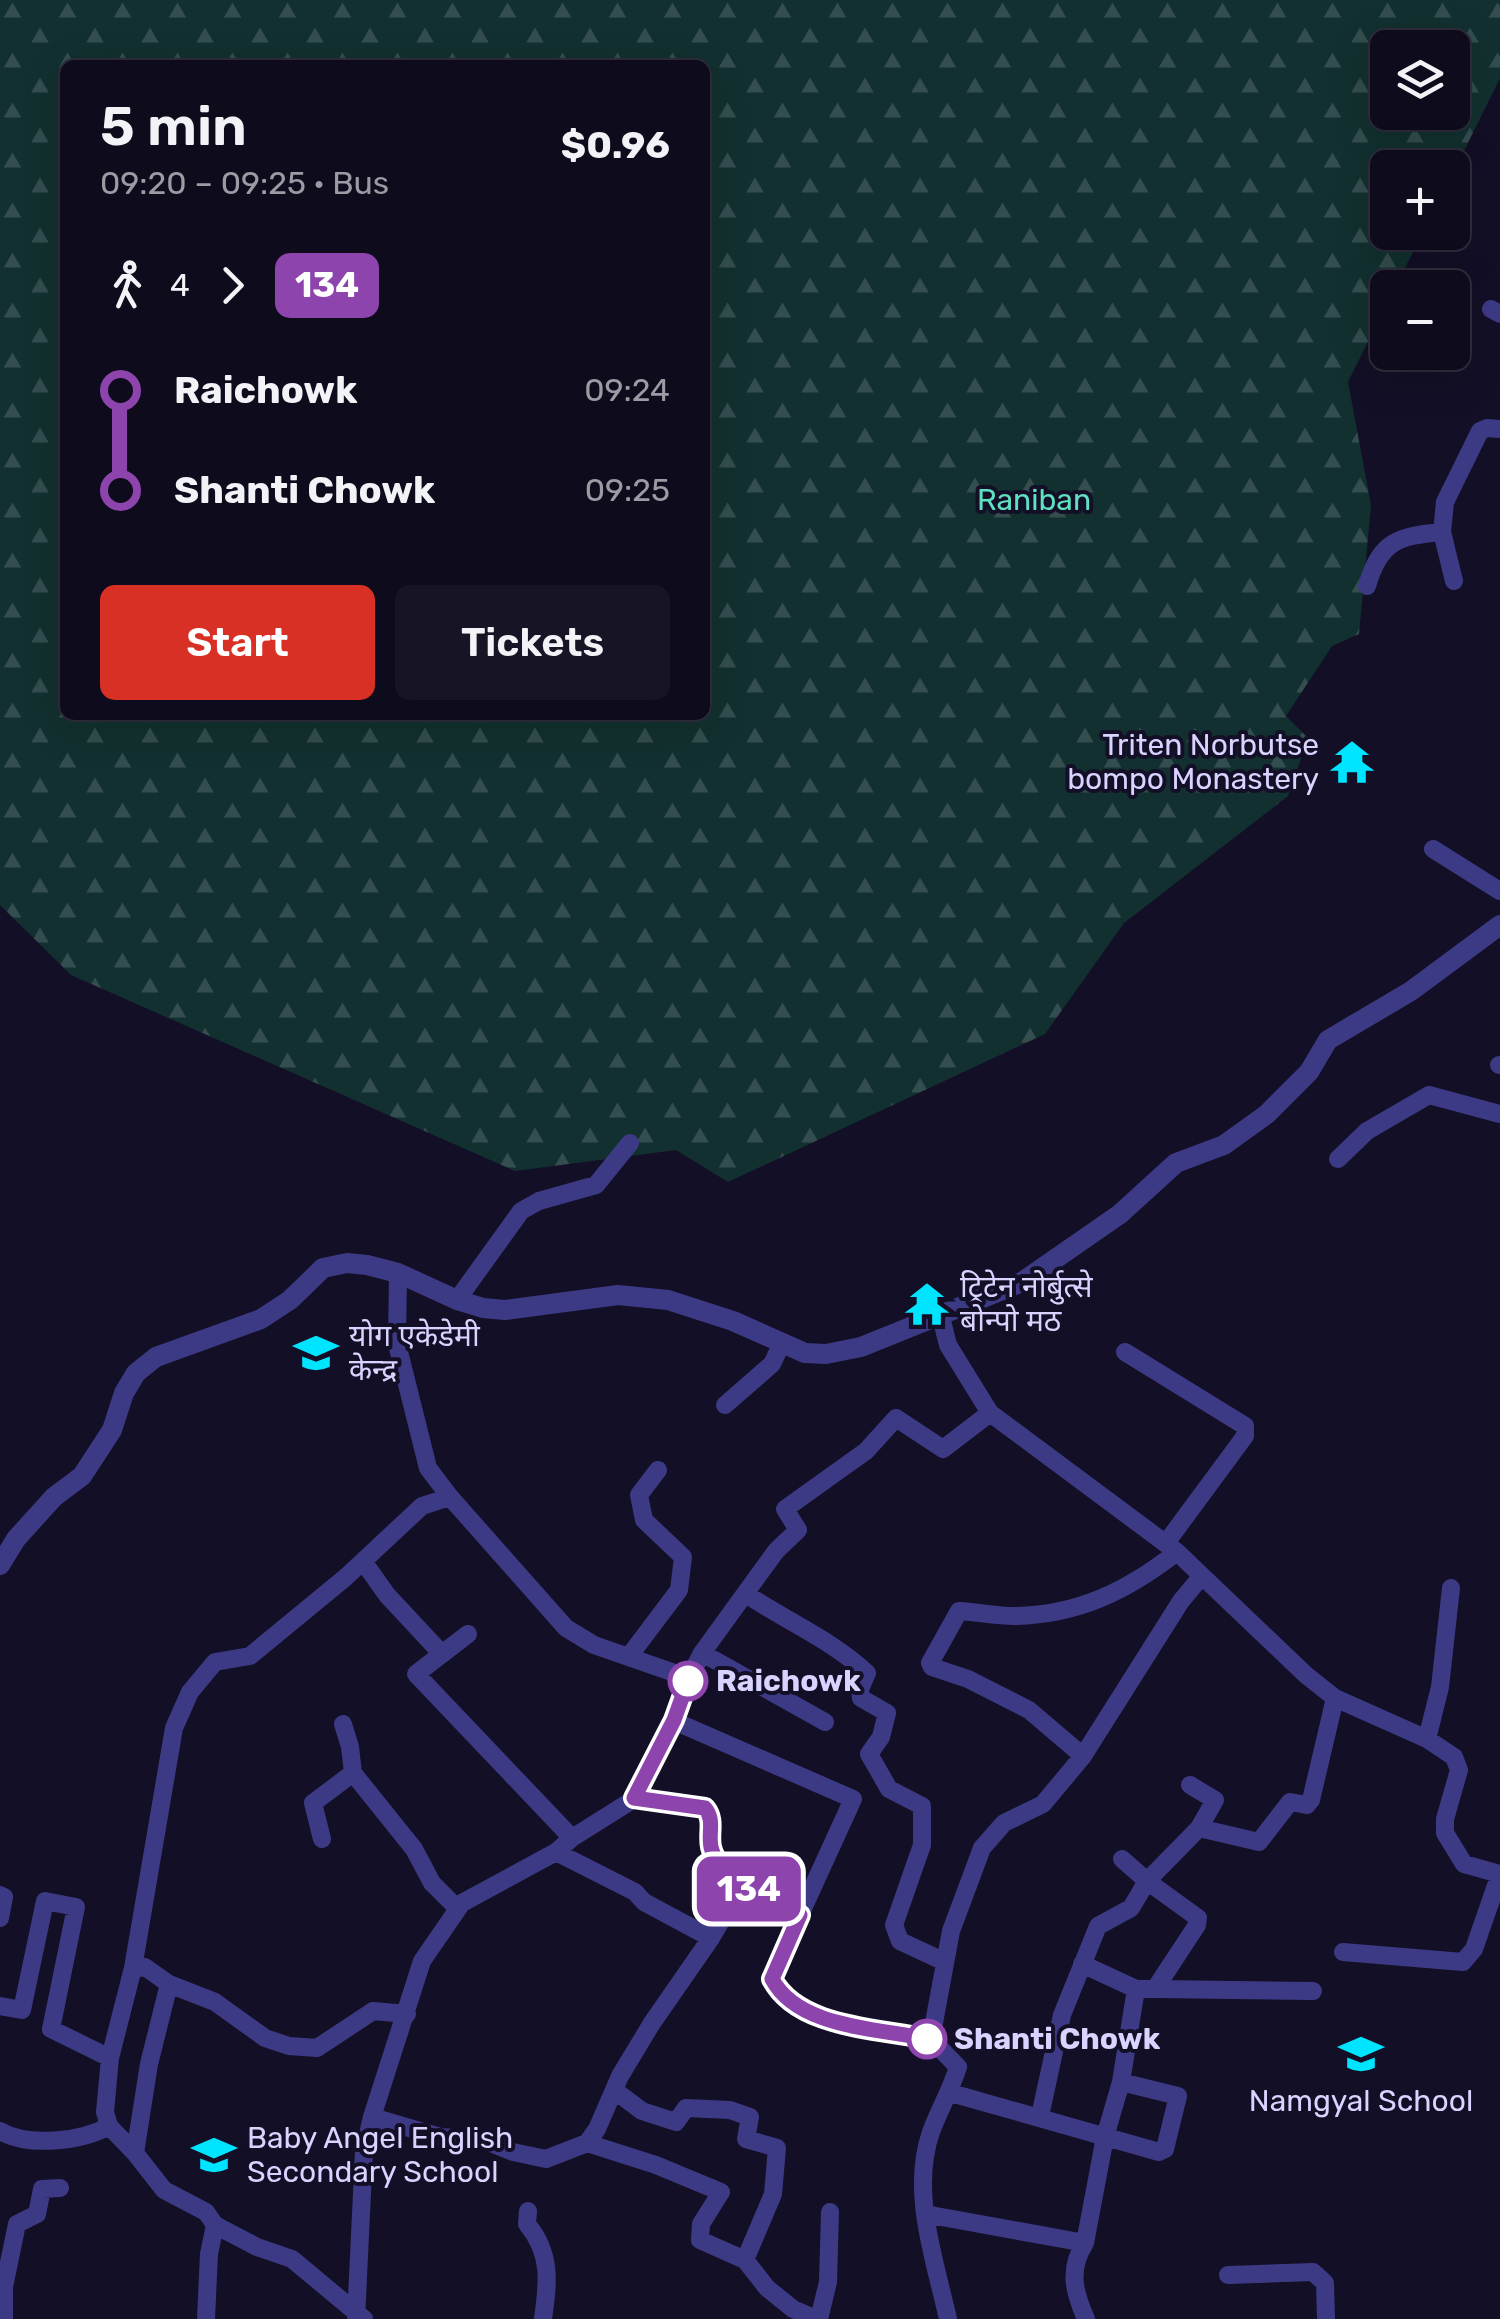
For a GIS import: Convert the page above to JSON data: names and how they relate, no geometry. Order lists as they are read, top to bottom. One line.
{"parks":["Raniban"],"places":{"temple":["Triten Norbutse bompo Monastery","ट्रिटेन नोर्बुत्से बोन्पो मठ"],"school or university":["योग एकेडेमी केन्द्र","Namgyal School","Baby Angel English Secondary School"],"other":["Raichowk","Shanti Chowk"]},"lines":["bus line 134"],"page":{"on_map":"134","map_buttons":["+","−"],"heading":["5 min","09:20 – 09:25 · Bus","$0.96"],"legs":["4","134"],"list":[{"name":"Raichowk","value":"09:24"},{"name":"Shanti Chowk","value":"09:25"}],"buttons":["Start","Tickets"]}}
